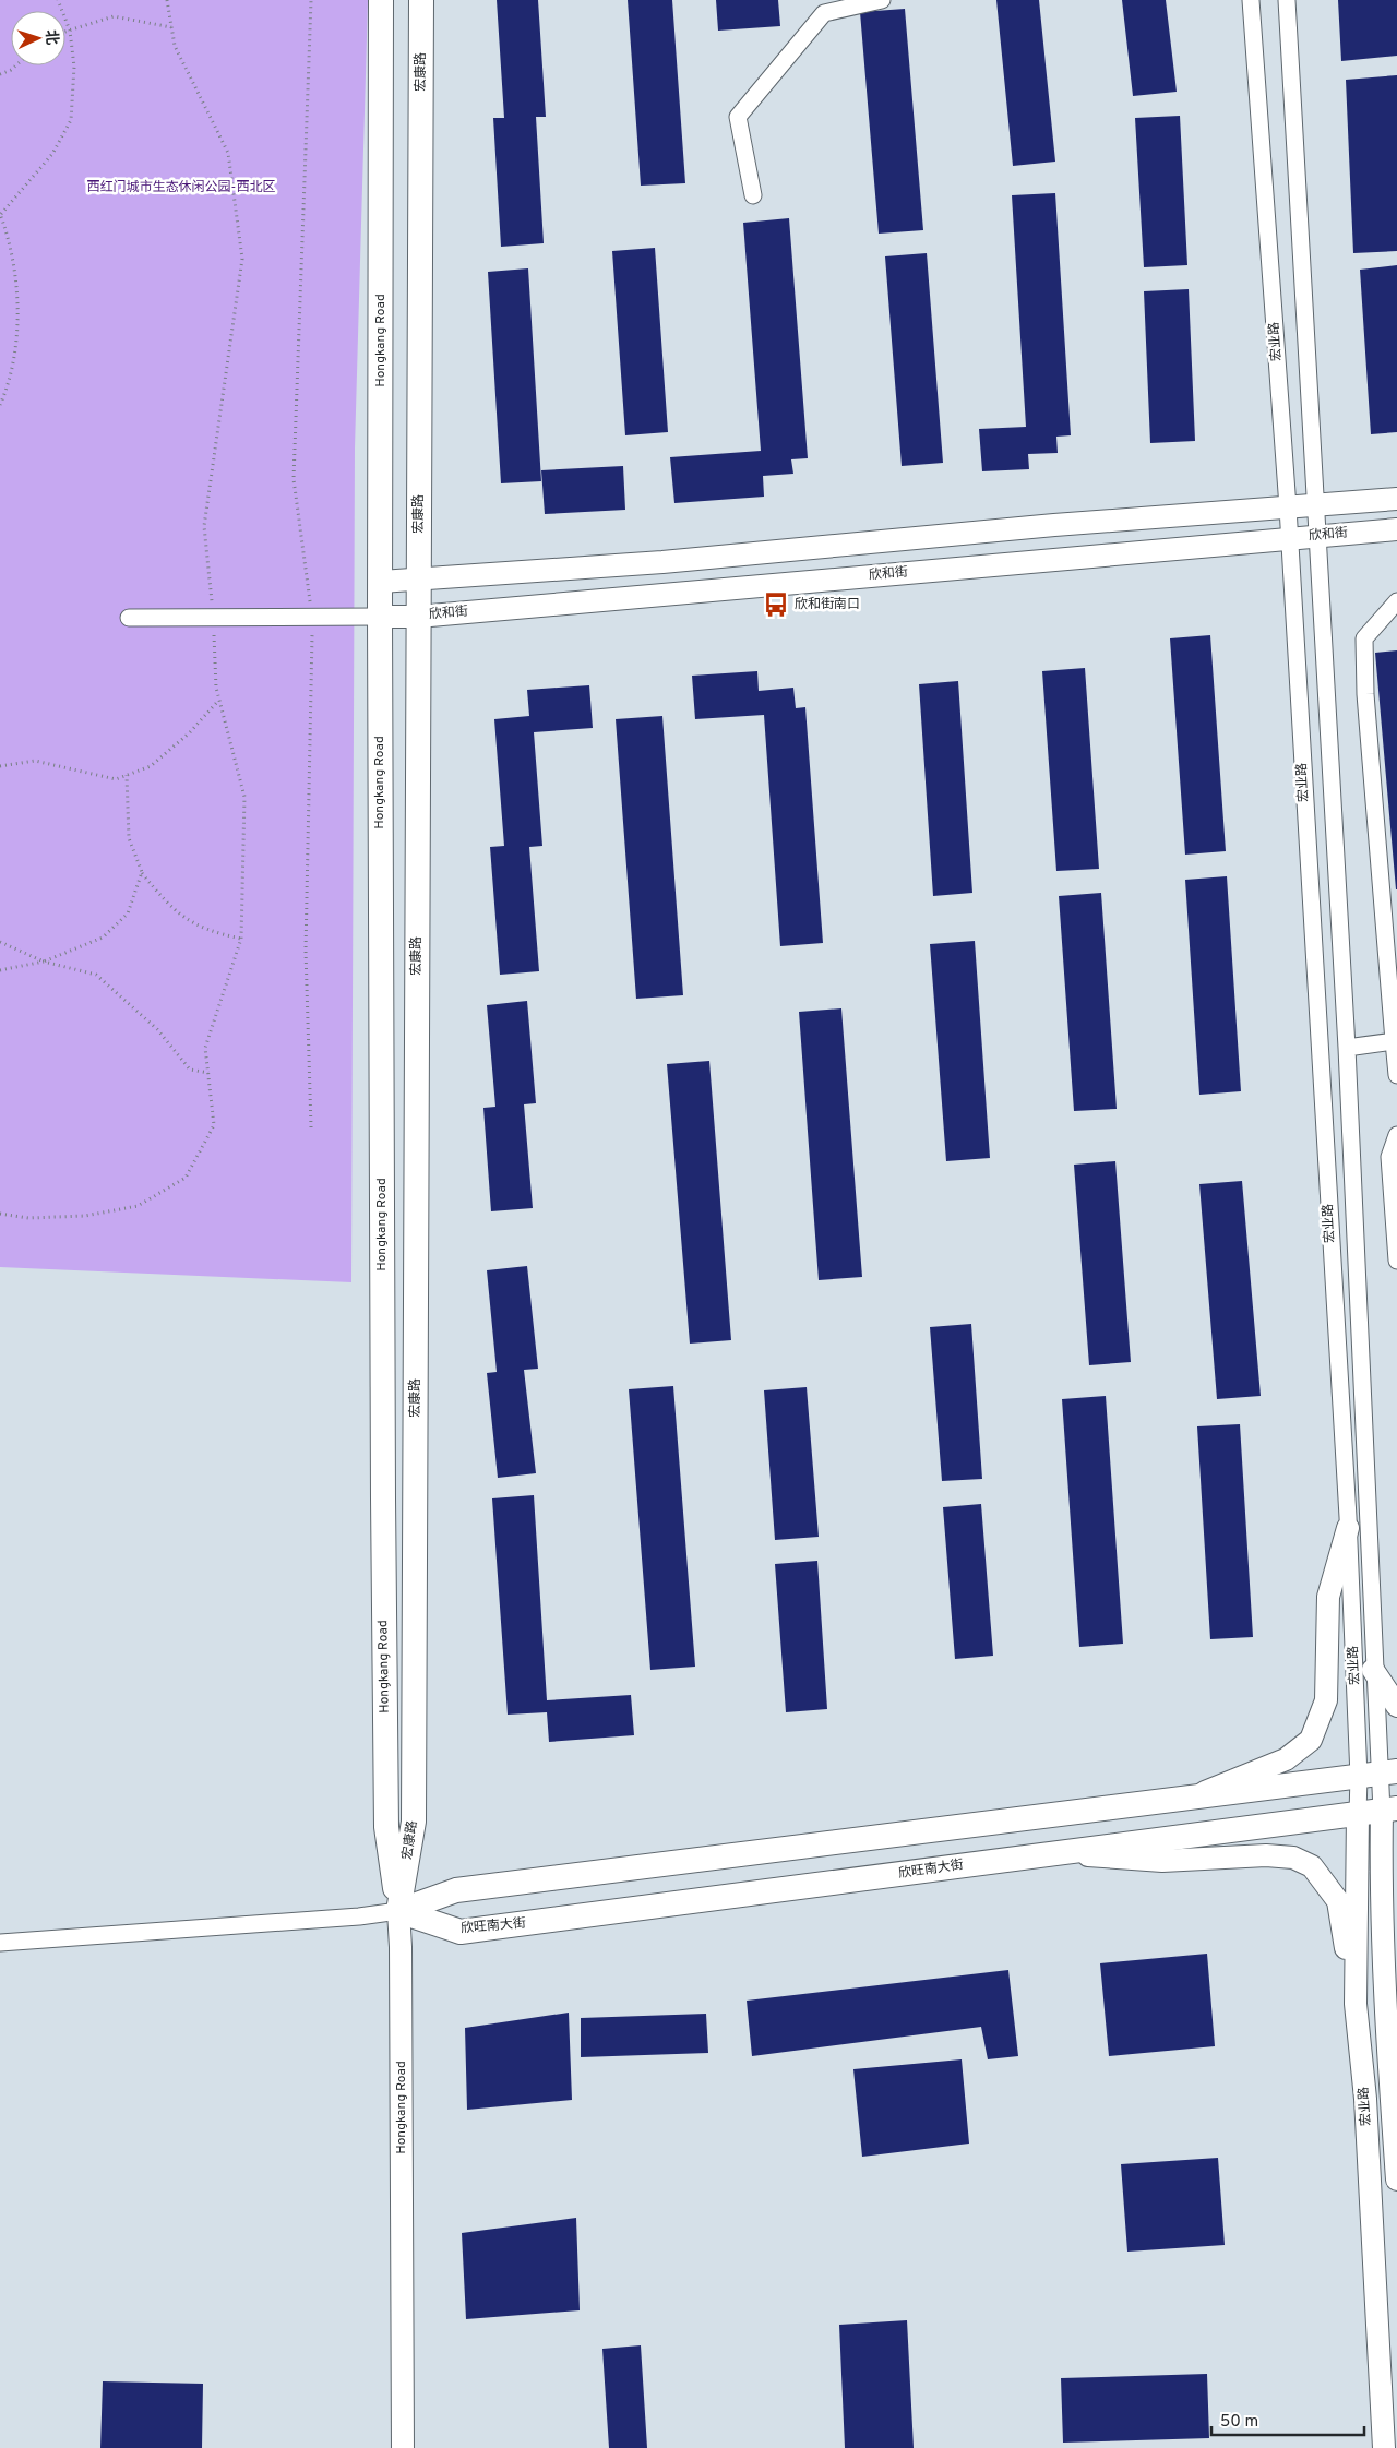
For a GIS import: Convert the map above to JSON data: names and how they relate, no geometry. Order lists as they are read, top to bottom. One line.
{"streets":{"main road":["宏康路","Hongkang Road","欣旺南大街"],"street":["宏业路","欣和街"]},"crossings":[["宏康路","Hongkang Road"],["宏康路","欣和街"],["宏康路","欣旺南大街"],["Hongkang Road","欣和街"],["Hongkang Road","欣旺南大街"],["宏业路","欣和街"],["宏业路","欣旺南大街"]],"parks":["西红门城市生态休闲公园-西北区"],"places":{"bus stop":["欣和街南口"]},"scale_bar":"50 m","north":"right"}
